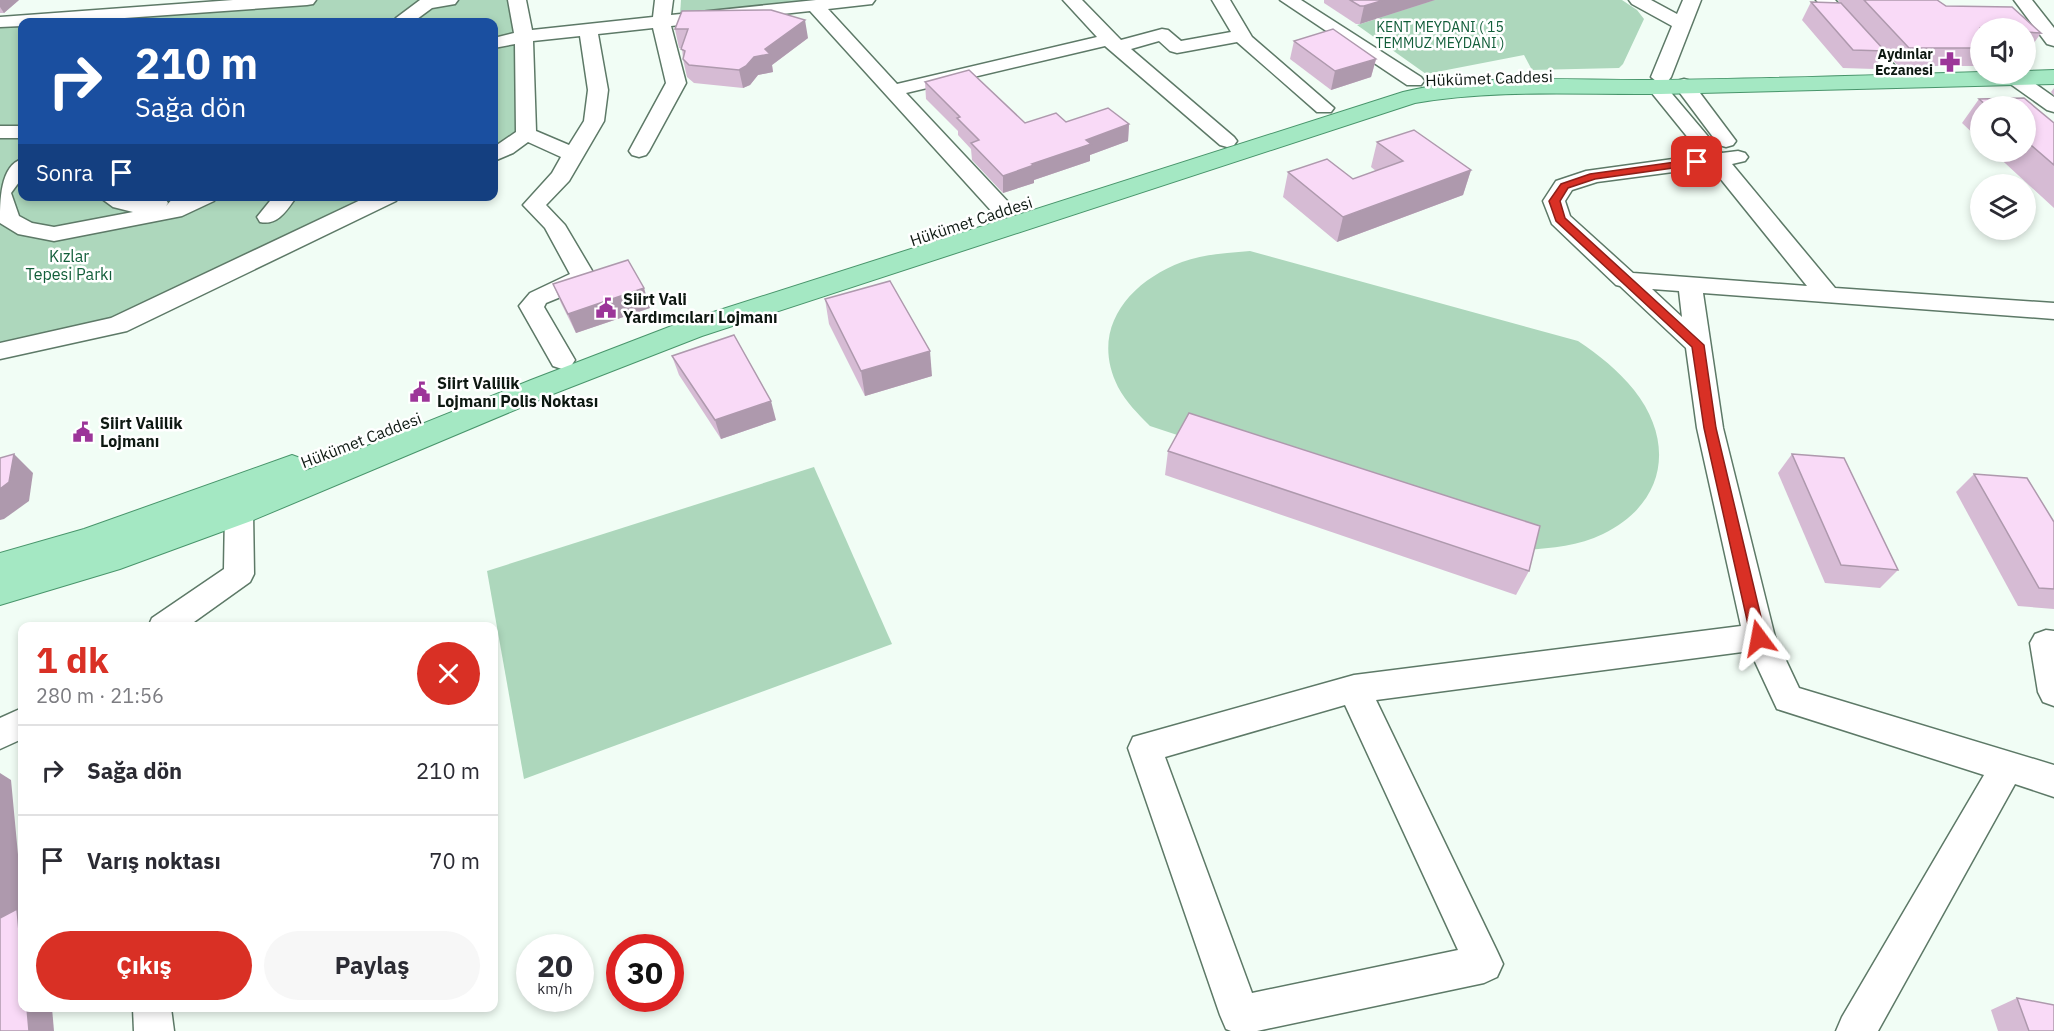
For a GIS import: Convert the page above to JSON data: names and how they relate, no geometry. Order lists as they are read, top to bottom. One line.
{"streets":{"main road":["Hükümet Caddesi"]},"parks":["KENT MEYDANI ( 15 TEMMUZ MEYDANI )","Kızlar Tepesi Parkı"],"places":{"pharmacy":["Aydınlar Eczanesi"],"public building":["Siirt Vali Yardımcıları Lojmanı","Siirt Valilik Lojmanı Polis Noktası","Siirt Valilik Lojmanı"]},"page":{"turn":["210 m","Sağa dön"],"then":"Sonra","heading":["1 dk","280 m · 21:56"],"list":[{"name":"Sağa dön","value":"210 m"},{"name":"Varış noktası","value":"70 m"}],"buttons":["Çıkış","Paylaş"],"speed":"20 km/h","limit":"30"}}
